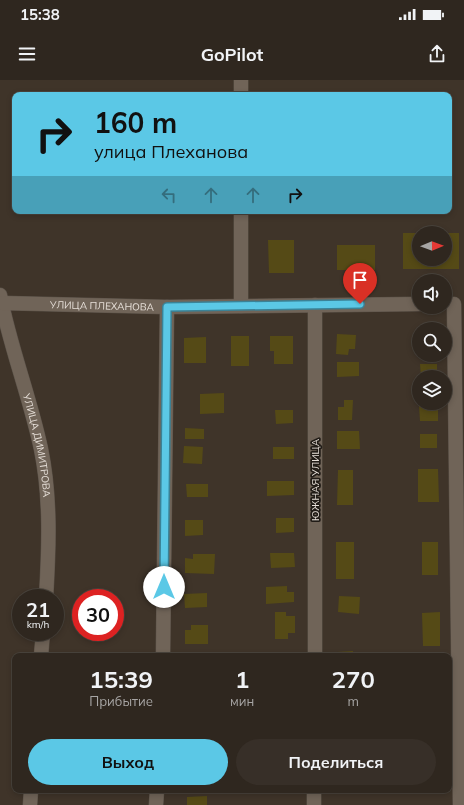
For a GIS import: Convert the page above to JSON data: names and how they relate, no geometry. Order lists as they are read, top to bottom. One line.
{"streets":{"street":["УЛИЦА ПЛЕХАНОВА","УЛИЦА ДИМИТРОВА","ЮЖНАЯ УЛИЦА"]},"crossings":[["УЛИЦА ПЛЕХАНОВА","УЛИЦА ДИМИТРОВА"],["УЛИЦА ПЛЕХАНОВА","ЮЖНАЯ УЛИЦА"]],"north":"right","page":{"status":"15:38","header":"GoPilot","turn":["160 m","улица Плеханова"],"speed":"21 km/h","limit":"30","eta":["15:39","Прибытие","1","мин","270","m"],"buttons":["Выход","Поделиться"]}}
